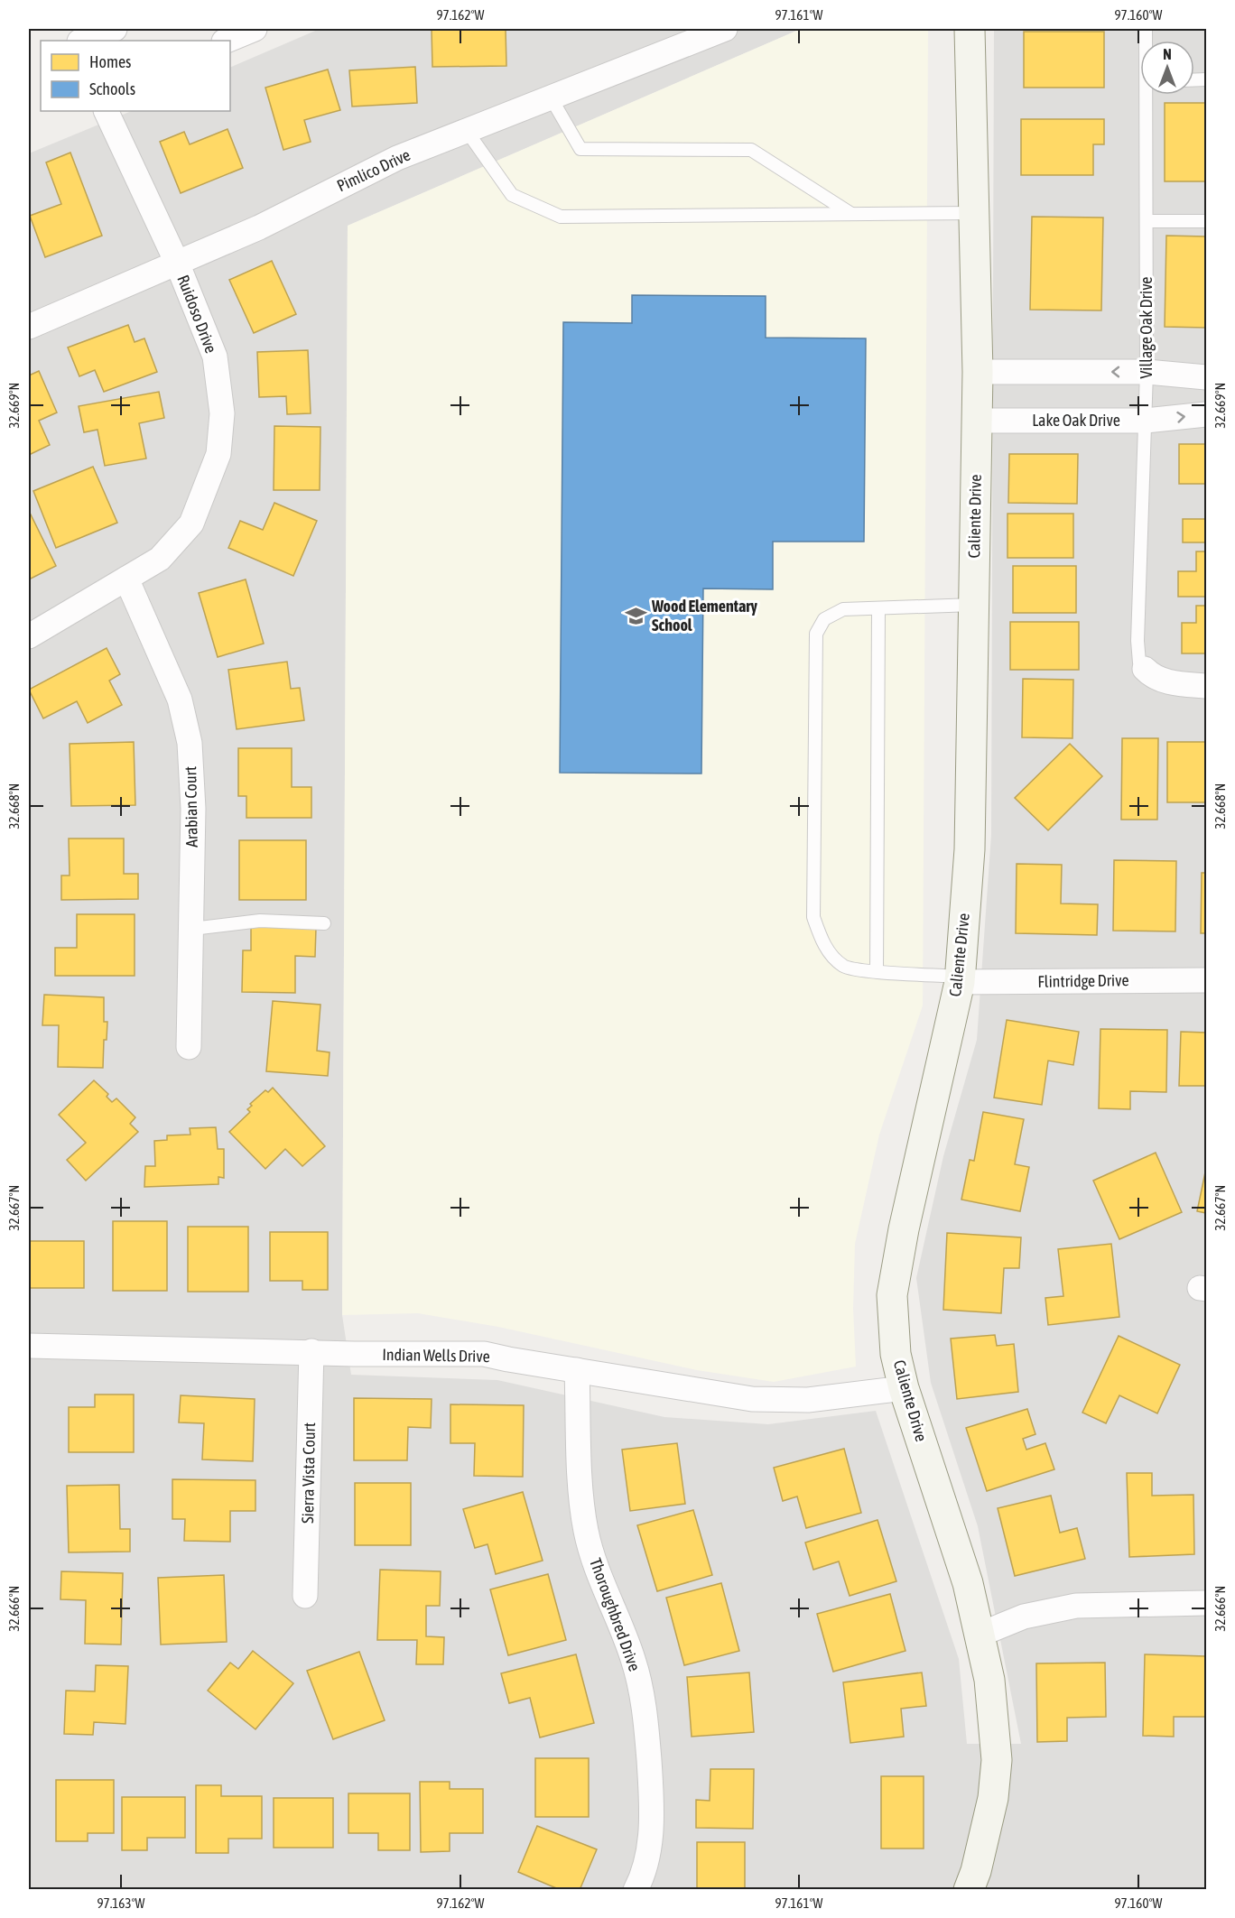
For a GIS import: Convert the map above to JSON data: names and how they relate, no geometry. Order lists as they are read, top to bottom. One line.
{"streets":{"street":["Pimlico Drive","Ruidoso Drive","Lake Oak Drive","Caliente Drive","Arabian Court","Flintridge Drive","Indian Wells Drive","Sierra Vista Court","Thoroughbred Drive"],"lane":["Village Oak Drive"]},"crossings":[["Pimlico Drive","Ruidoso Drive"],["Ruidoso Drive","Arabian Court"],["Village Oak Drive","Lake Oak Drive"],["Lake Oak Drive","Caliente Drive"],["Caliente Drive","Flintridge Drive"],["Caliente Drive","Indian Wells Drive"],["Indian Wells Drive","Sierra Vista Court"],["Indian Wells Drive","Thoroughbred Drive"]],"places":{"school or university":["Wood Elementary School"]},"legend":["Homes","Schools"],"north":"top","coordinates":["97.162°W","97.161°W","97.160°W","32.669°N","32.668°N","32.667°N","32.666°N","97.163°W"]}
